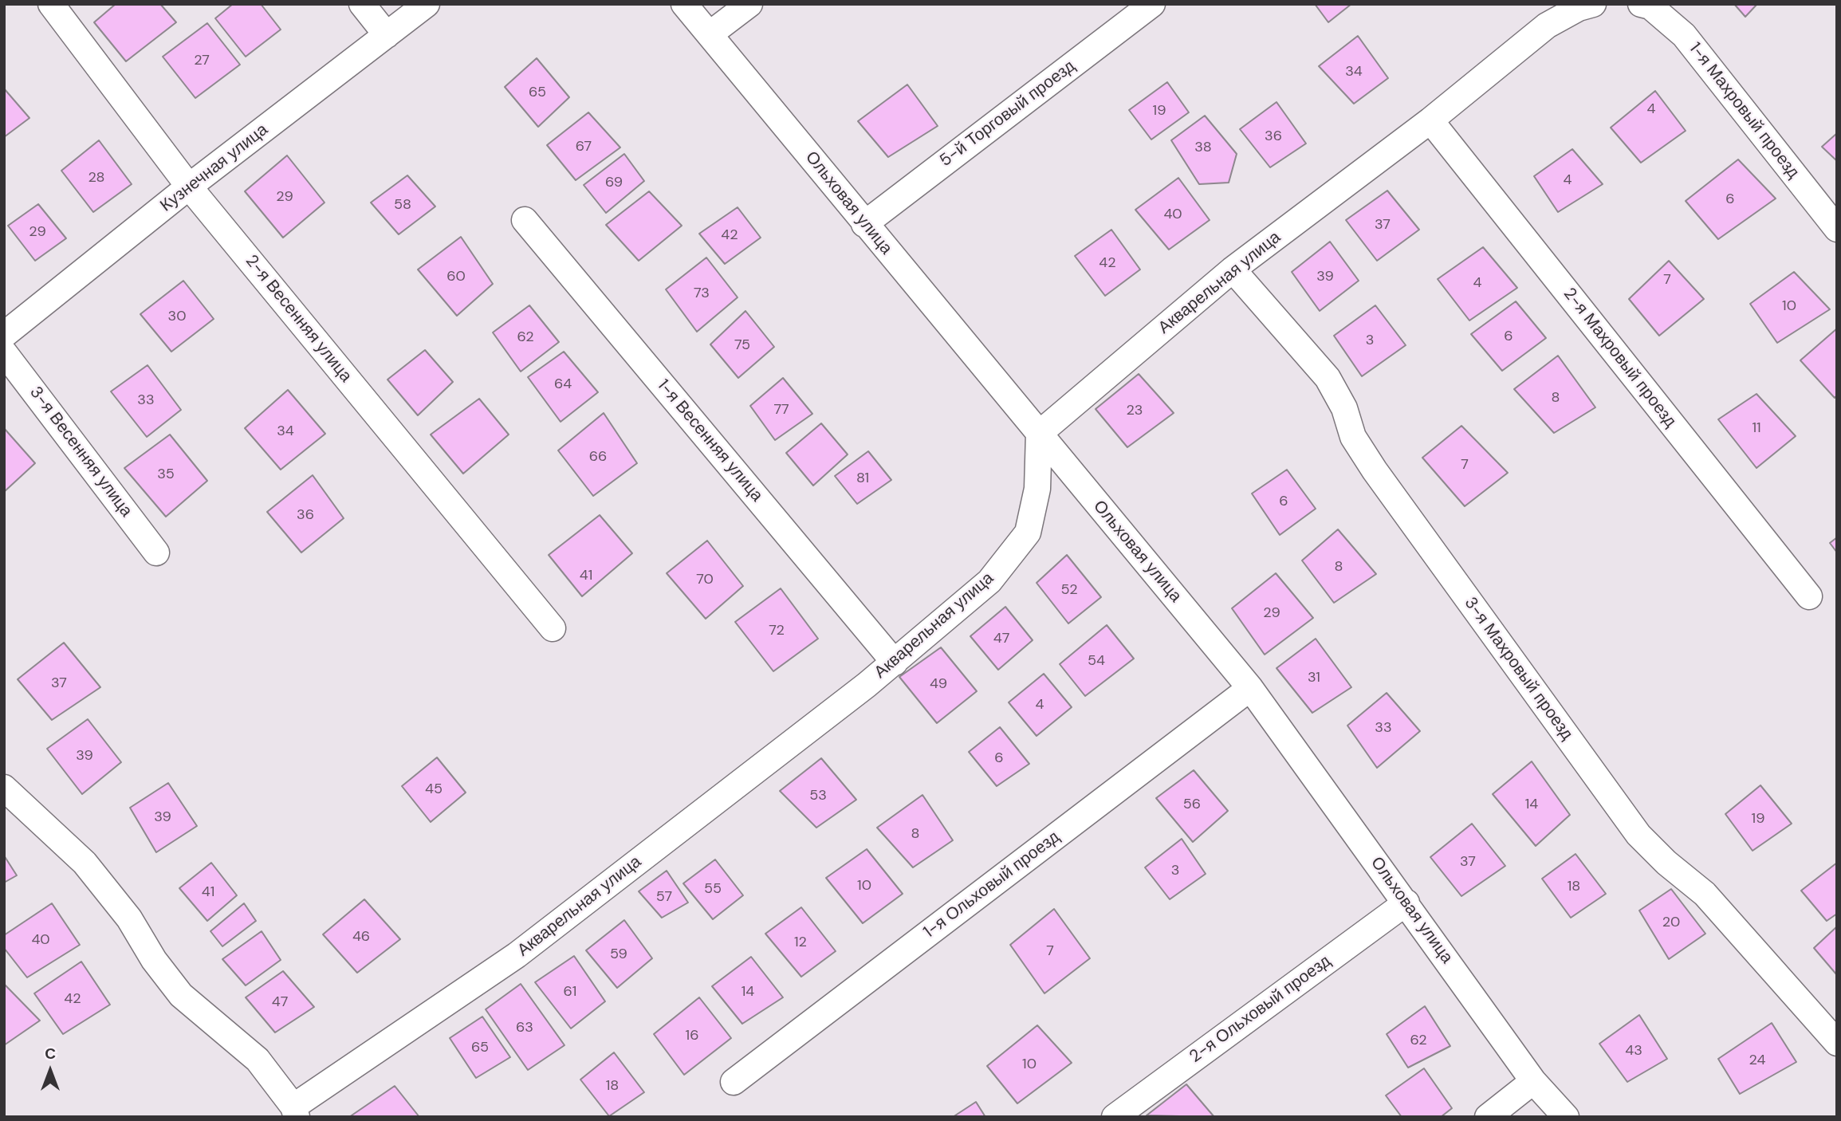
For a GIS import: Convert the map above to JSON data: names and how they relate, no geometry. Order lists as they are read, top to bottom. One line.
{"streets":{"street":["1-я Махровый проезд","5-й Торговый проезд","Кузнечная улица","Ольховая улица","Акварельная улица","2-я Весенняя улица","2-я Махровый проезд","1-я Весенняя улица","3-я Весенняя улица","3-я Махровый проезд","1-я Ольховый проезд","2-я Ольховый проезд"]},"crossings":[["5-й Торговый проезд","Ольховая улица"],["Кузнечная улица","2-я Весенняя улица"],["Ольховая улица","Акварельная улица"],["Ольховая улица","1-я Ольховый проезд"],["Ольховая улица","2-я Ольховый проезд"],["Акварельная улица","2-я Махровый проезд"],["Акварельная улица","1-я Весенняя улица"],["Акварельная улица","3-я Махровый проезд"]],"house_numbers":["27","34","65","4","19","36","67","38","28","4","69","29","6","58","40","37","29","42","42","60","39","7","4","73","10","30","6","62","3","75","64","8","33","77","23","11","34","66","7","35","81","6","36","8","41","70","52","29","72","47","54","31","37","49","4","33","39","6","45","53","56","14","39","19","8","37","3","10","18","55","41","57","20","46","40","12","7","59","61","14","42","47","63","16","62","65","43","24","10","18"],"north":"top"}
